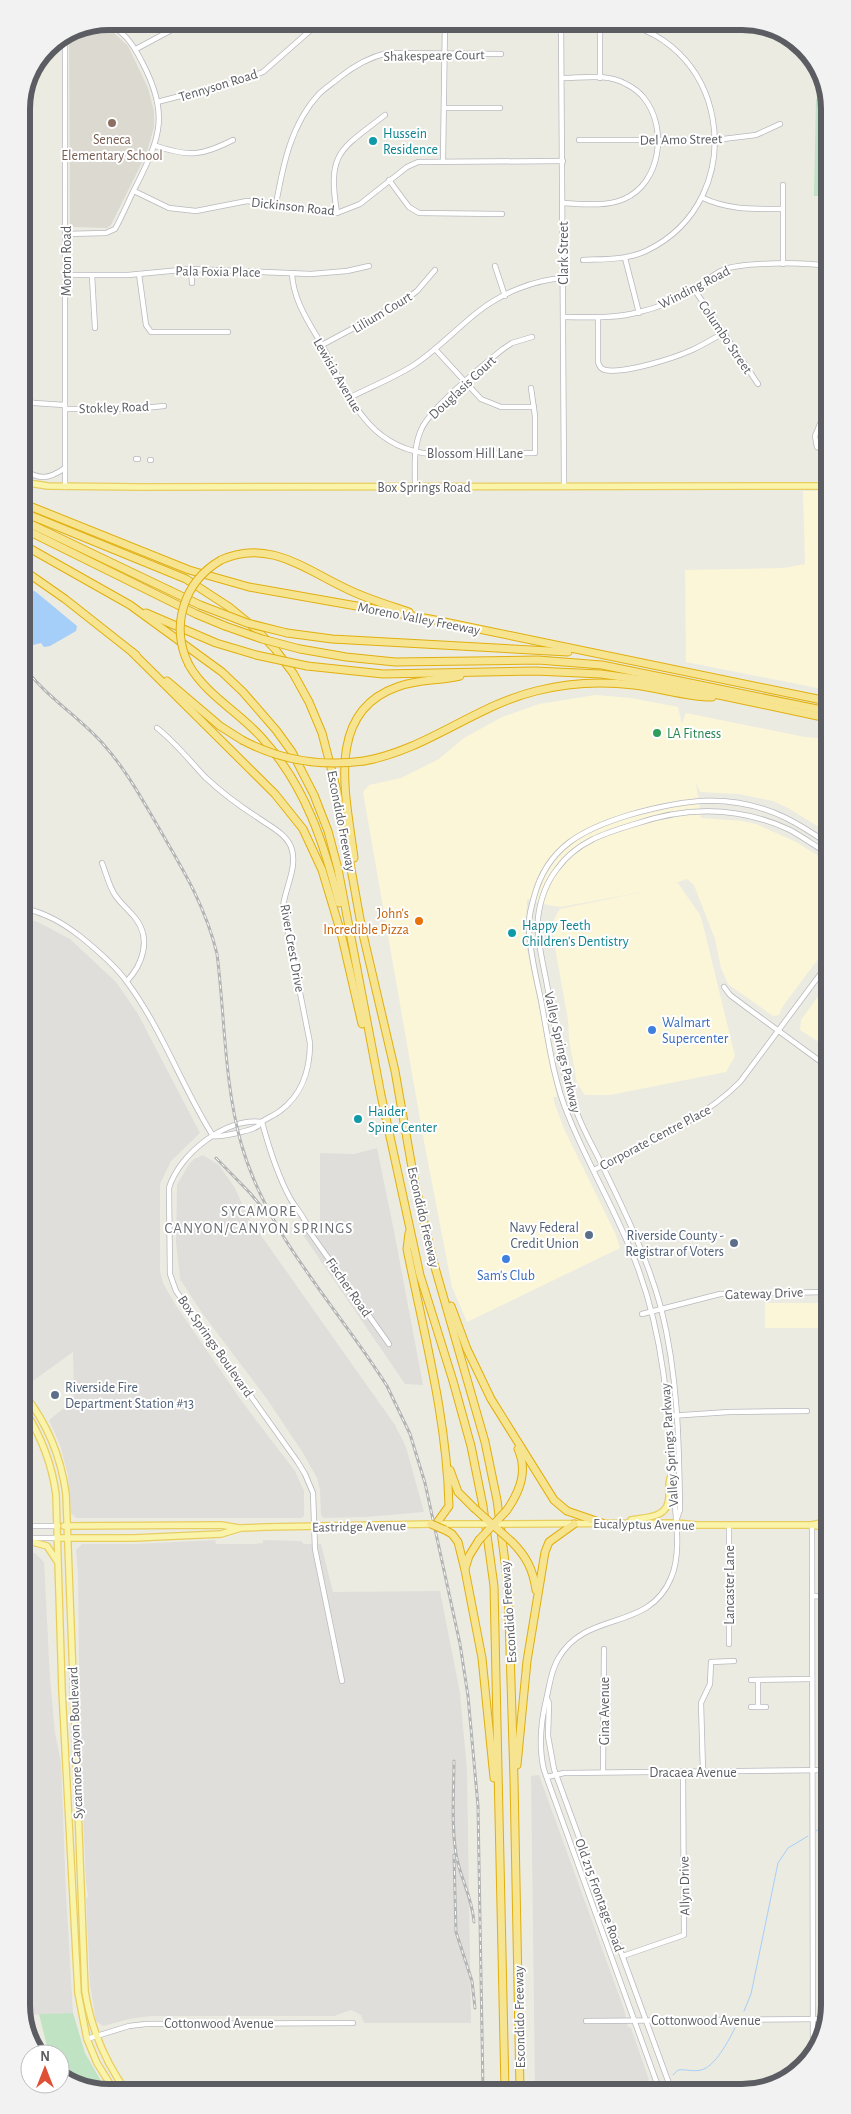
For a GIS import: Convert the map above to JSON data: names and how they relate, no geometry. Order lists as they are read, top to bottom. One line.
{"streets":{"highway":["Moreno Valley Freeway","Escondido Freeway"],"main road":["Box Springs Road","Eucalyptus Avenue","Eastridge Avenue","Sycamore Canyon Boulevard"],"street":["Shakespeare Court","Tennyson Road","Del Amo Street","Dickinson Road","Clark Street","Morton Road","Pala Foxia Place","Winding Road","Lilium Court","Columbo Street","Lewisia Avenue","Douglasis Court","Stokley Road","Blossom Hill Lane","River Crest Drive","Valley Springs Parkway","Corporate Centre Place","Fischer Road","Gateway Drive","Box Springs Boulevard","Lancaster Lane","Gina Avenue","Dracaea Avenue","Allyn Drive","Old 215 Frontage Road","Cottonwood Avenue"]},"crossings":[["Shakespeare Court","Dickinson Road"],["Dickinson Road","Clark Street"],["Clark Street","Winding Road"],["Clark Street","Box Springs Road"],["Morton Road","Pala Foxia Place"],["Morton Road","Stokley Road"],["Morton Road","Box Springs Road"],["Pala Foxia Place","Lewisia Avenue"],["Winding Road","Columbo Street"],["Lilium Court","Lewisia Avenue"],["Lewisia Avenue","Douglasis Court"],["Lewisia Avenue","Blossom Hill Lane"],["Douglasis Court","Blossom Hill Lane"],["Douglasis Court","Box Springs Road"],["River Crest Drive","Fischer Road"],["River Crest Drive","Box Springs Boulevard"],["Valley Springs Parkway","Corporate Centre Place"],["Valley Springs Parkway","Gateway Drive"],["Valley Springs Parkway","Eucalyptus Avenue"],["Valley Springs Parkway","Old 215 Frontage Road"],["Box Springs Boulevard","Eastridge Avenue"],["Eucalyptus Avenue","Lancaster Lane"],["Eucalyptus Avenue","Old 215 Frontage Road"],["Eastridge Avenue","Sycamore Canyon Boulevard"],["Gina Avenue","Dracaea Avenue"],["Sycamore Canyon Boulevard","Cottonwood Avenue"],["Dracaea Avenue","Allyn Drive"],["Dracaea Avenue","Old 215 Frontage Road"],["Allyn Drive","Old 215 Frontage Road"],["Old 215 Frontage Road","Cottonwood Avenue"]],"districts":["SYCAMORE CANYON/CANYON SPRINGS"],"places":["Seneca Elementary School","Hussein Residence","LA Fitness","John's Incredible Pizza","Happy Teeth Children's Dentistry","Walmart Supercenter","Haider Spine Center","Navy Federal Credit Union","Riverside County - Registrar of Voters","Sam's Club","Riverside Fire Department Station #13"],"north":"top"}
